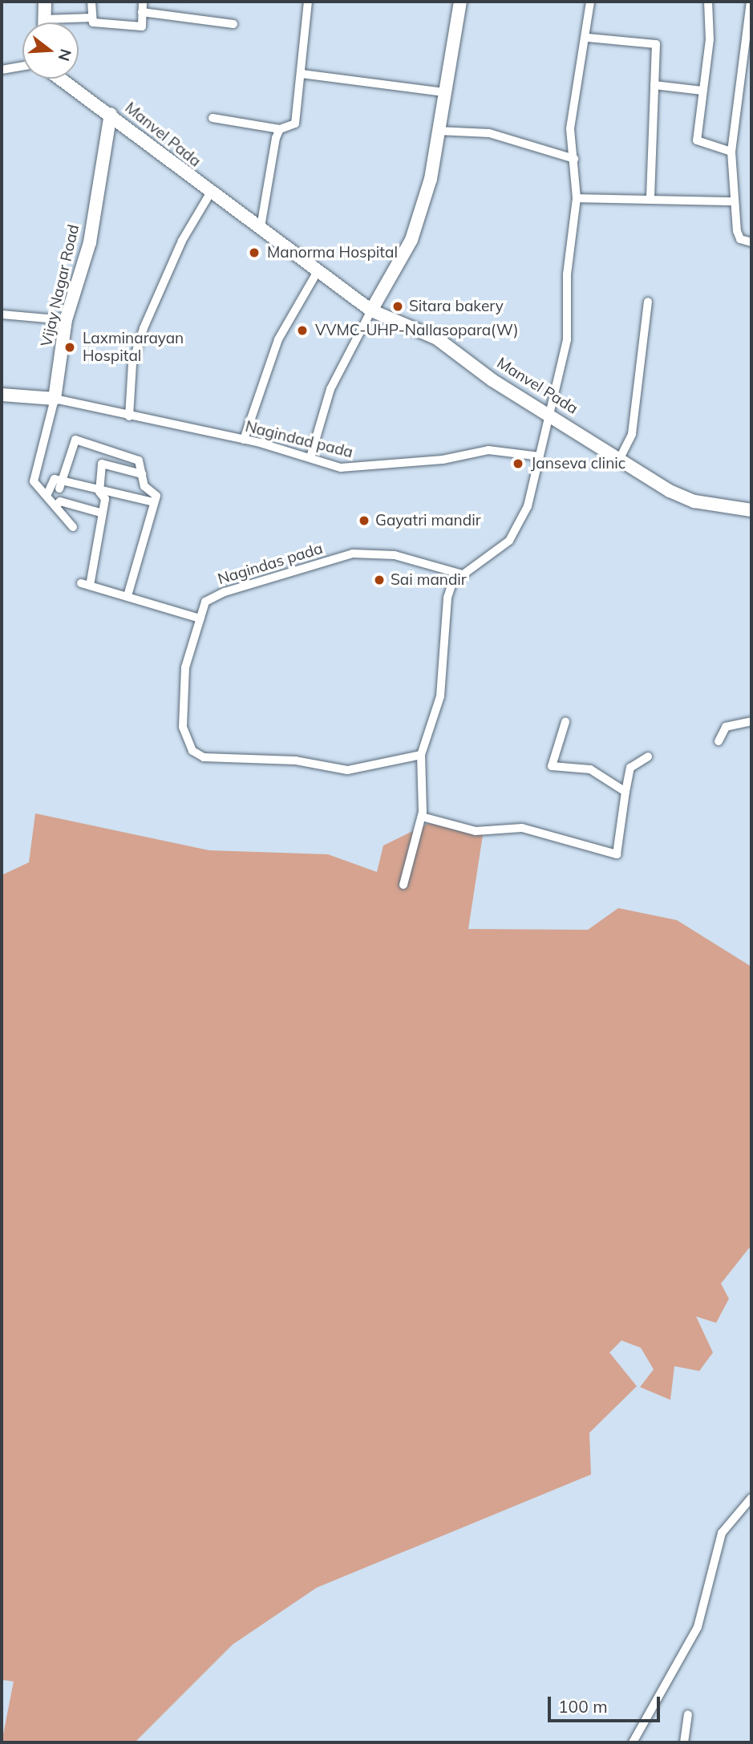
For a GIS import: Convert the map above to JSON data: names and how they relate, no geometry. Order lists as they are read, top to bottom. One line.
{"streets":{"main road":["Manvel Pada","Vijay Nagar Road"],"street":["Nagindad pada","Nagindas pada"]},"crossings":[["Manvel Pada","Vijay Nagar Road"],["Vijay Nagar Road","Nagindad pada"]],"places":["Manorma Hospital","Sitara bakery","VVMC-UHP-Nallasopara(W)","Laxminarayan Hospital","Janseva clinic","Gayatri mandir","Sai mandir"],"scale_bar":"100 m","north":"right"}
